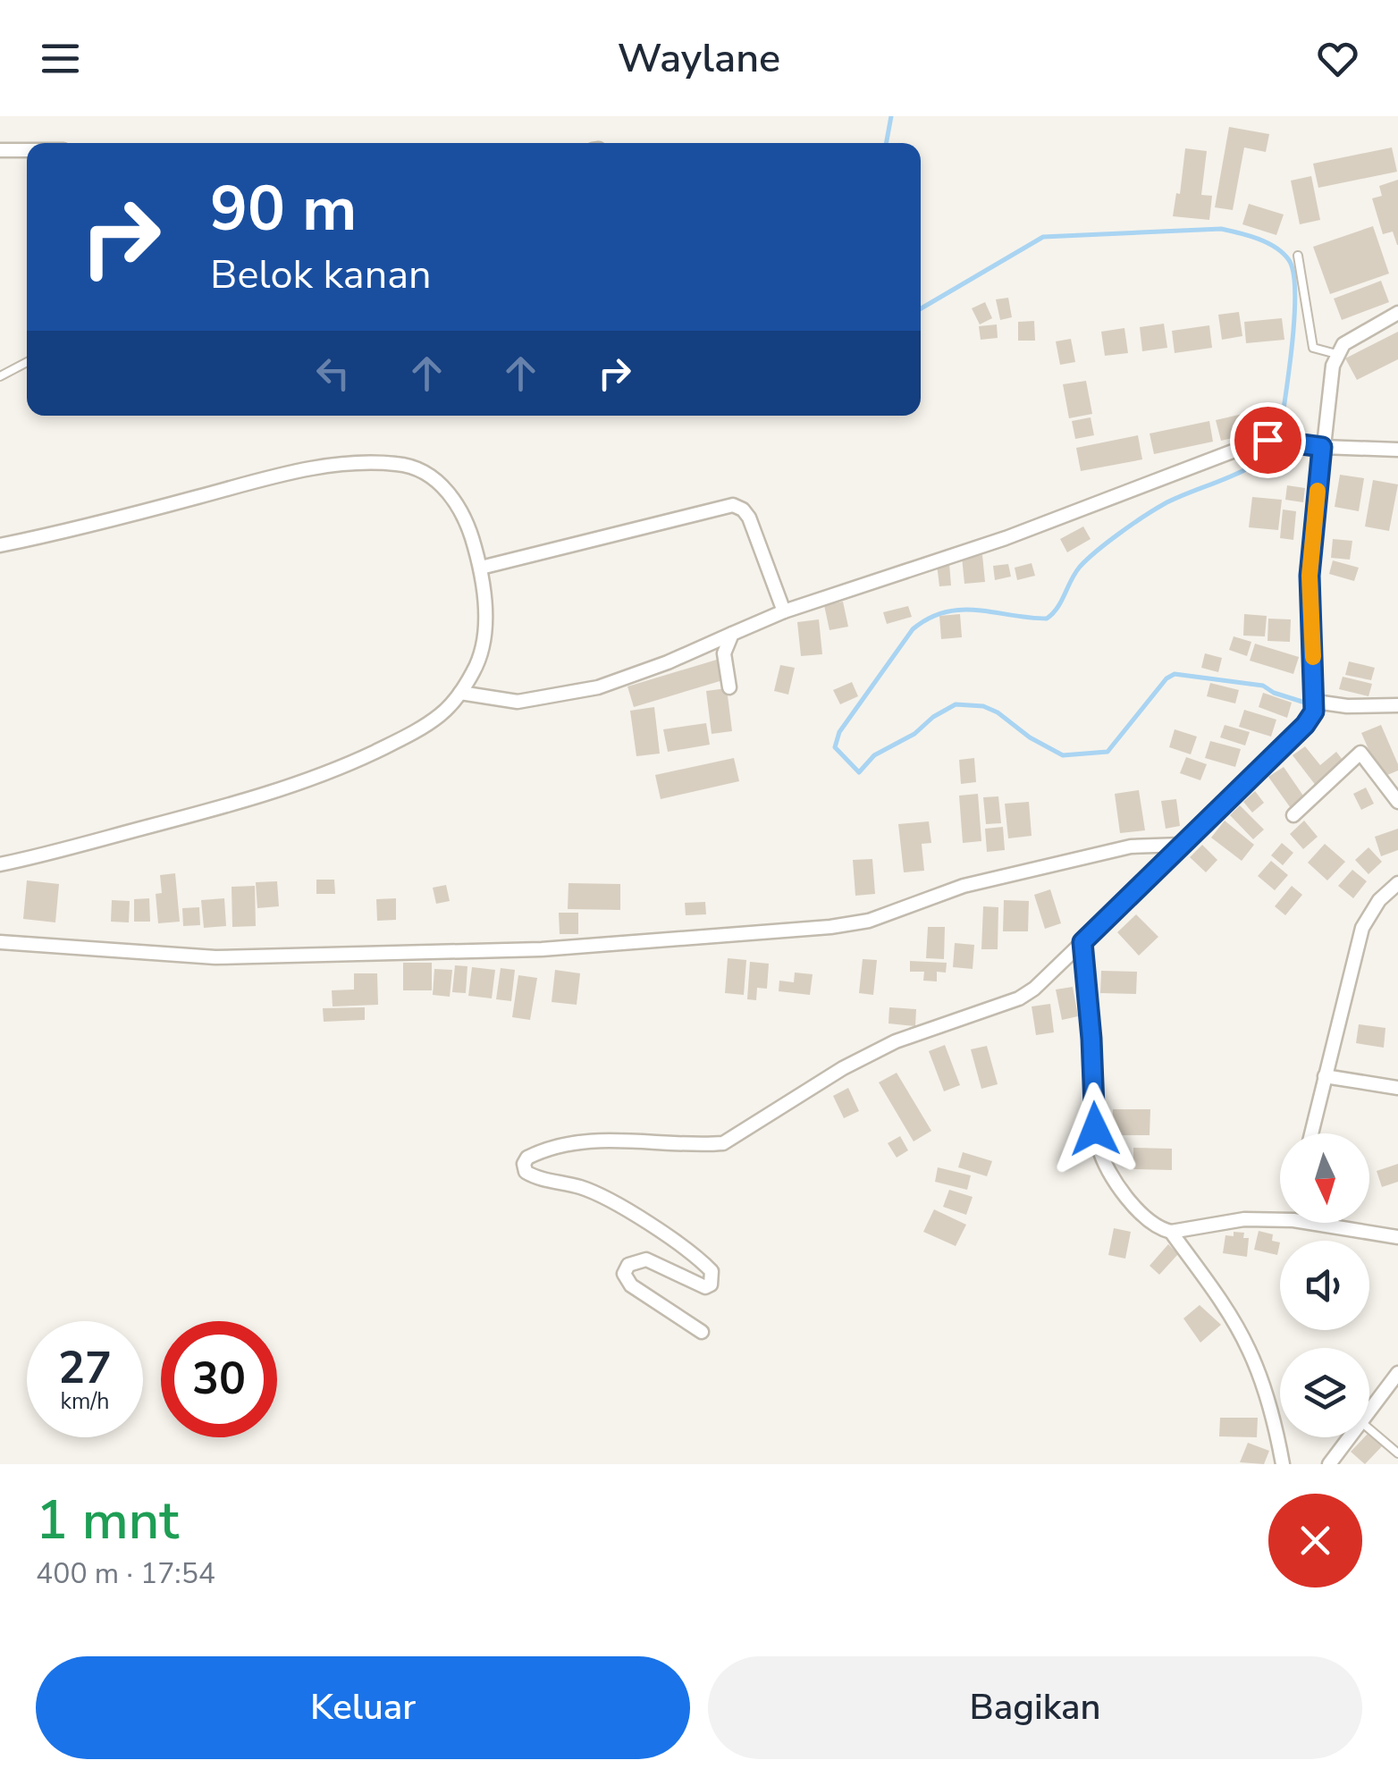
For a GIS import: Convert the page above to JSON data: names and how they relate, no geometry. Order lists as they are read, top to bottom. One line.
{"north":"bottom","page":{"header":"Waylane","turn":["90 m","Belok kanan"],"speed":"27 km/h","limit":"30","heading":["1 mnt","400 m · 17:54"],"buttons":["Keluar","Bagikan"]}}
